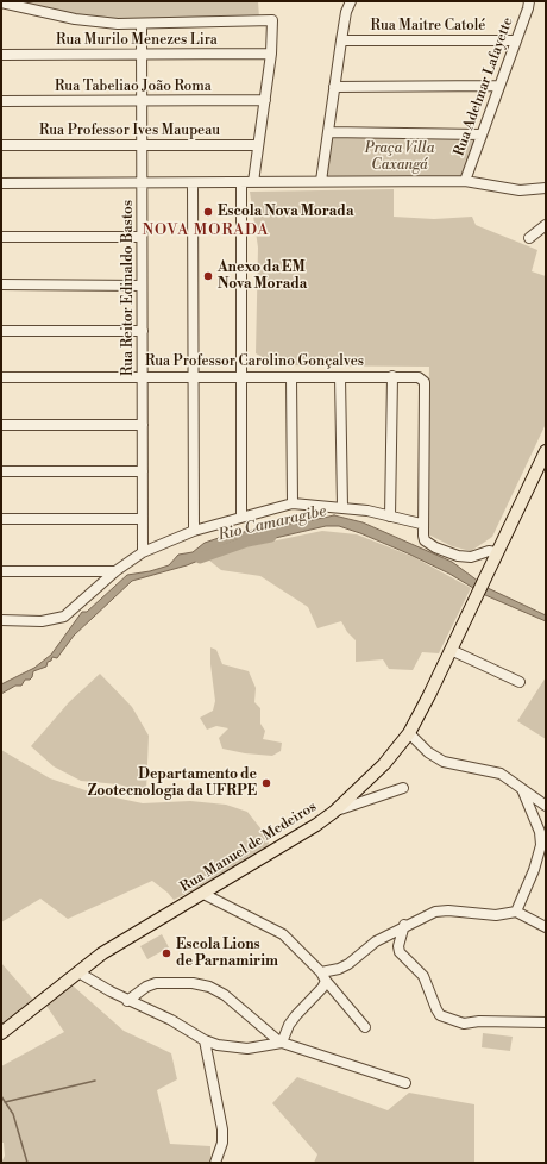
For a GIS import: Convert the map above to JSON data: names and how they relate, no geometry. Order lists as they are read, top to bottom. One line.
{"streets":{"main road":["Rua Manuel de Medeiros"],"street":["Rua Maitre Catolé","Rua Murilo Menezes Lira","Rua Tabeliao João Roma","Rua Adelmar Lafayette","Rua Professor Ives Maupeau","Rua Reitor Edinaldo Bastos","Rua Professor Carolino Gonçalves"]},"crossings":[["Rua Maitre Catolé","Rua Adelmar Lafayette"],["Rua Murilo Menezes Lira","Rua Reitor Edinaldo Bastos"],["Rua Tabeliao João Roma","Rua Reitor Edinaldo Bastos"],["Rua Professor Ives Maupeau","Rua Reitor Edinaldo Bastos"],["Rua Reitor Edinaldo Bastos","Rua Professor Carolino Gonçalves"]],"districts":["NOVA MORADA"],"water":["Rio Camaragibe"],"parks":["Praça Villa Caxangá"],"places":["Escola Nova Morada","Anexo da EM Nova Morada","Departamento de Zootecnologia da UFRPE","Escola Lions de Parnamirim"]}
